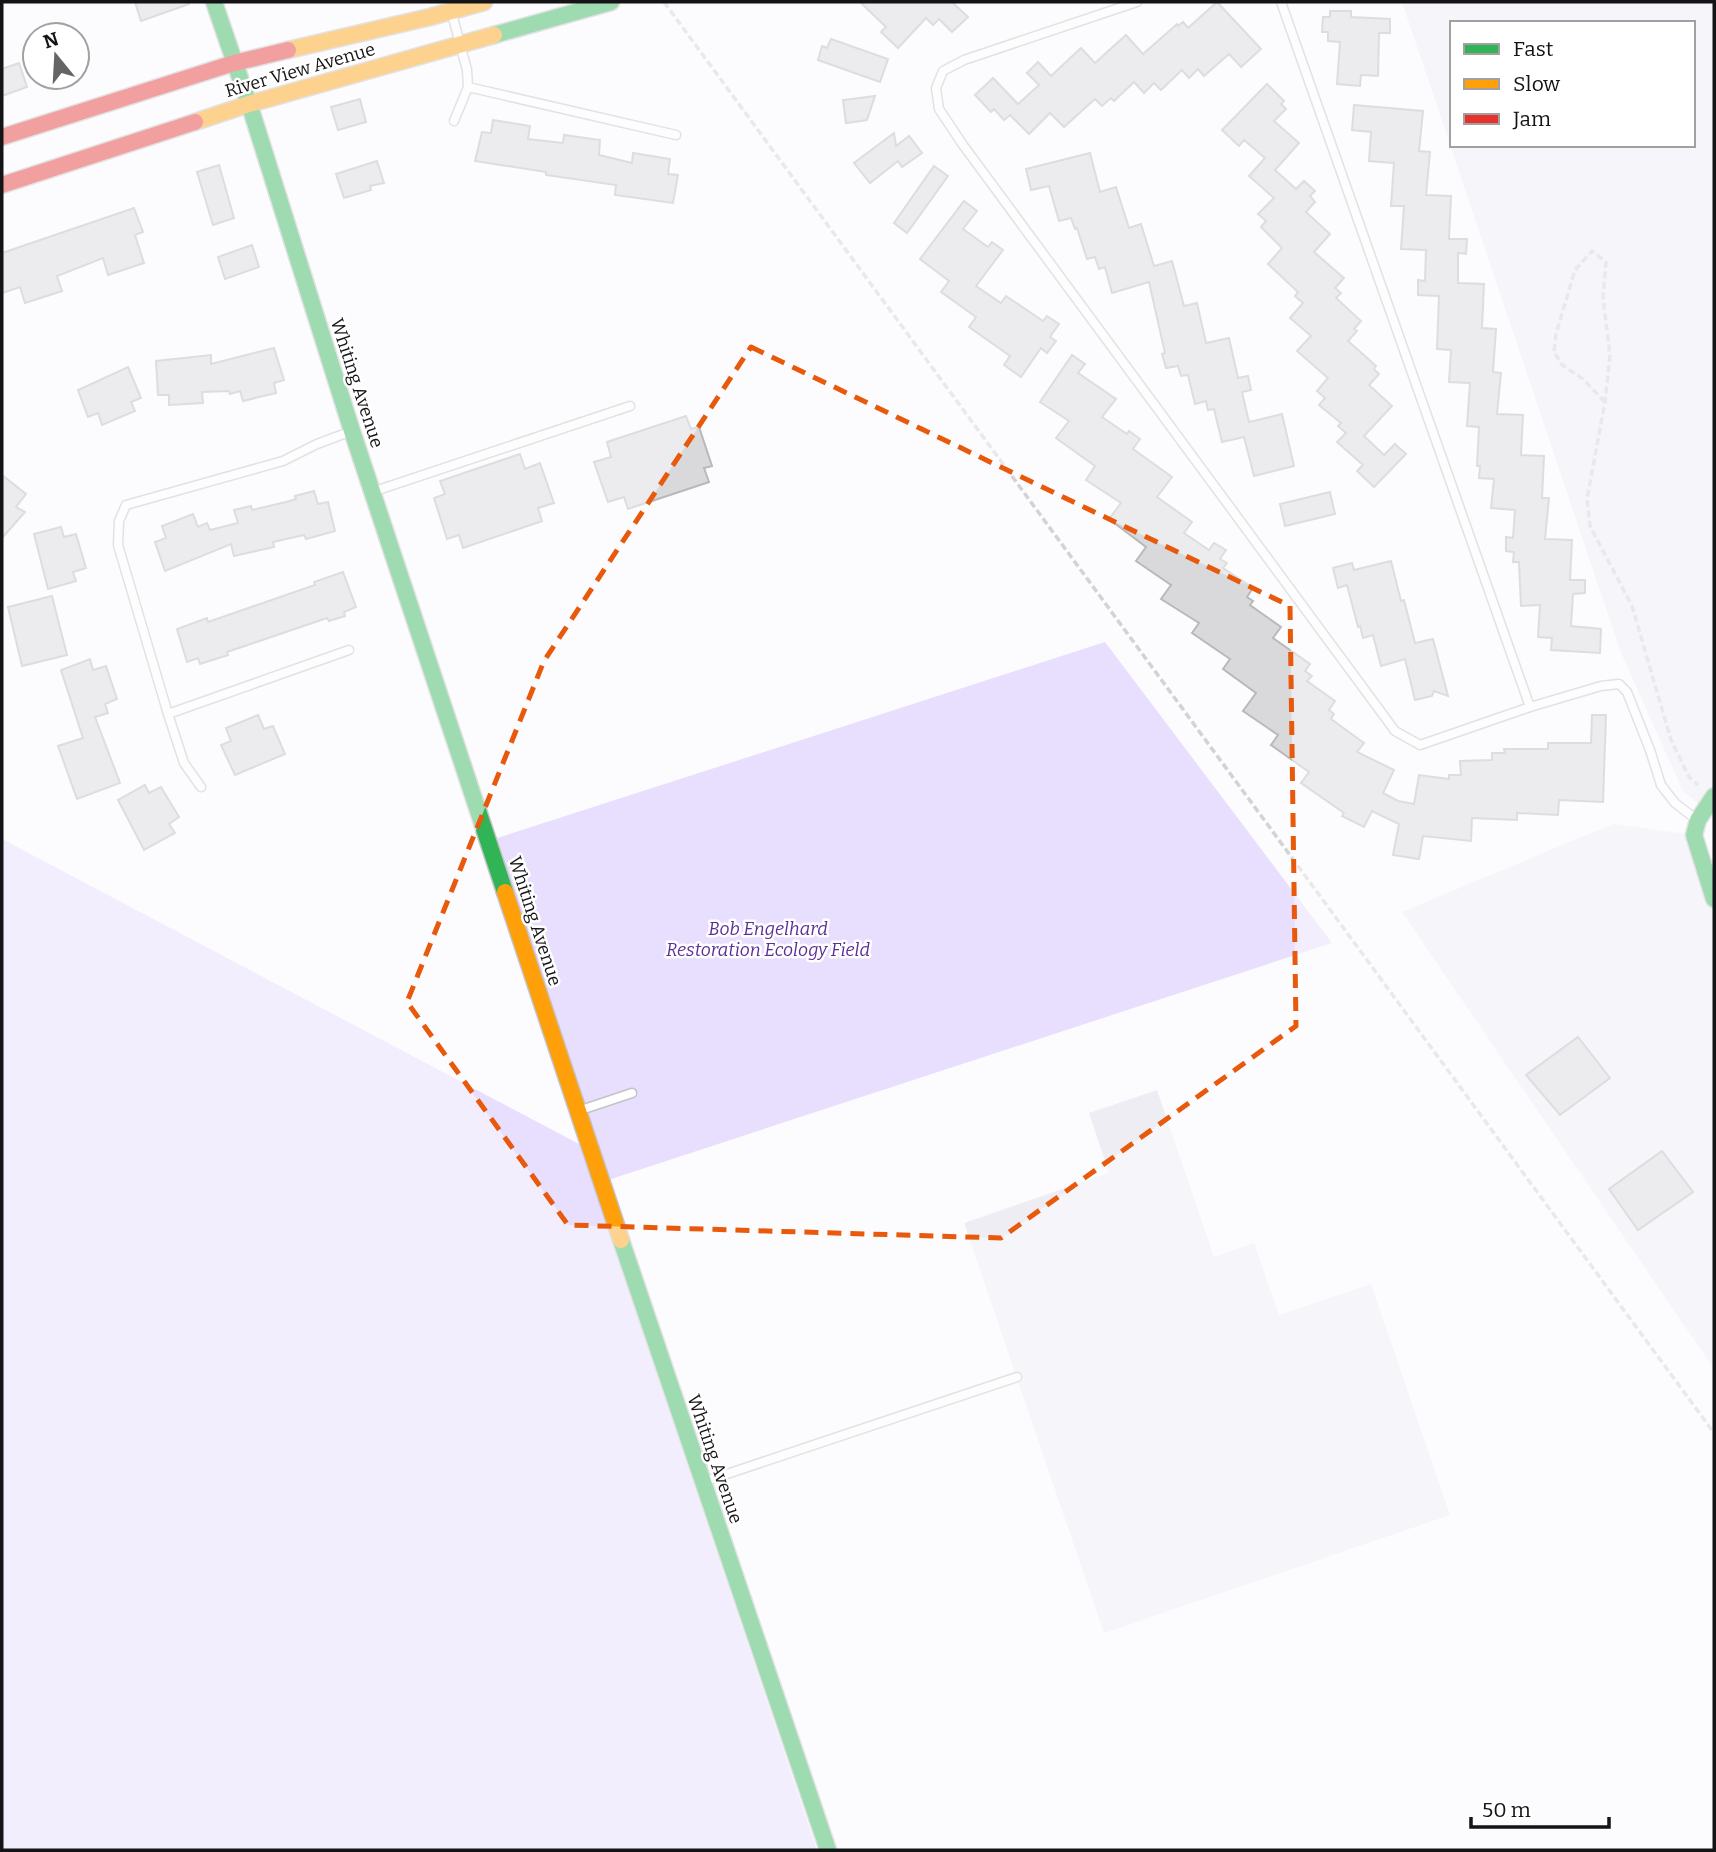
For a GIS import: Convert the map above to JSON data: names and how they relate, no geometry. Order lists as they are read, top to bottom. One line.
{"streets":{"street":["River View Avenue","Whiting Avenue"]},"crossings":[["River View Avenue","Whiting Avenue"]],"parks":["Bob Engelhard Restoration Ecology Field"],"legend":["Fast","Slow","Jam"],"scale_bar":"50 m","north":"top"}
